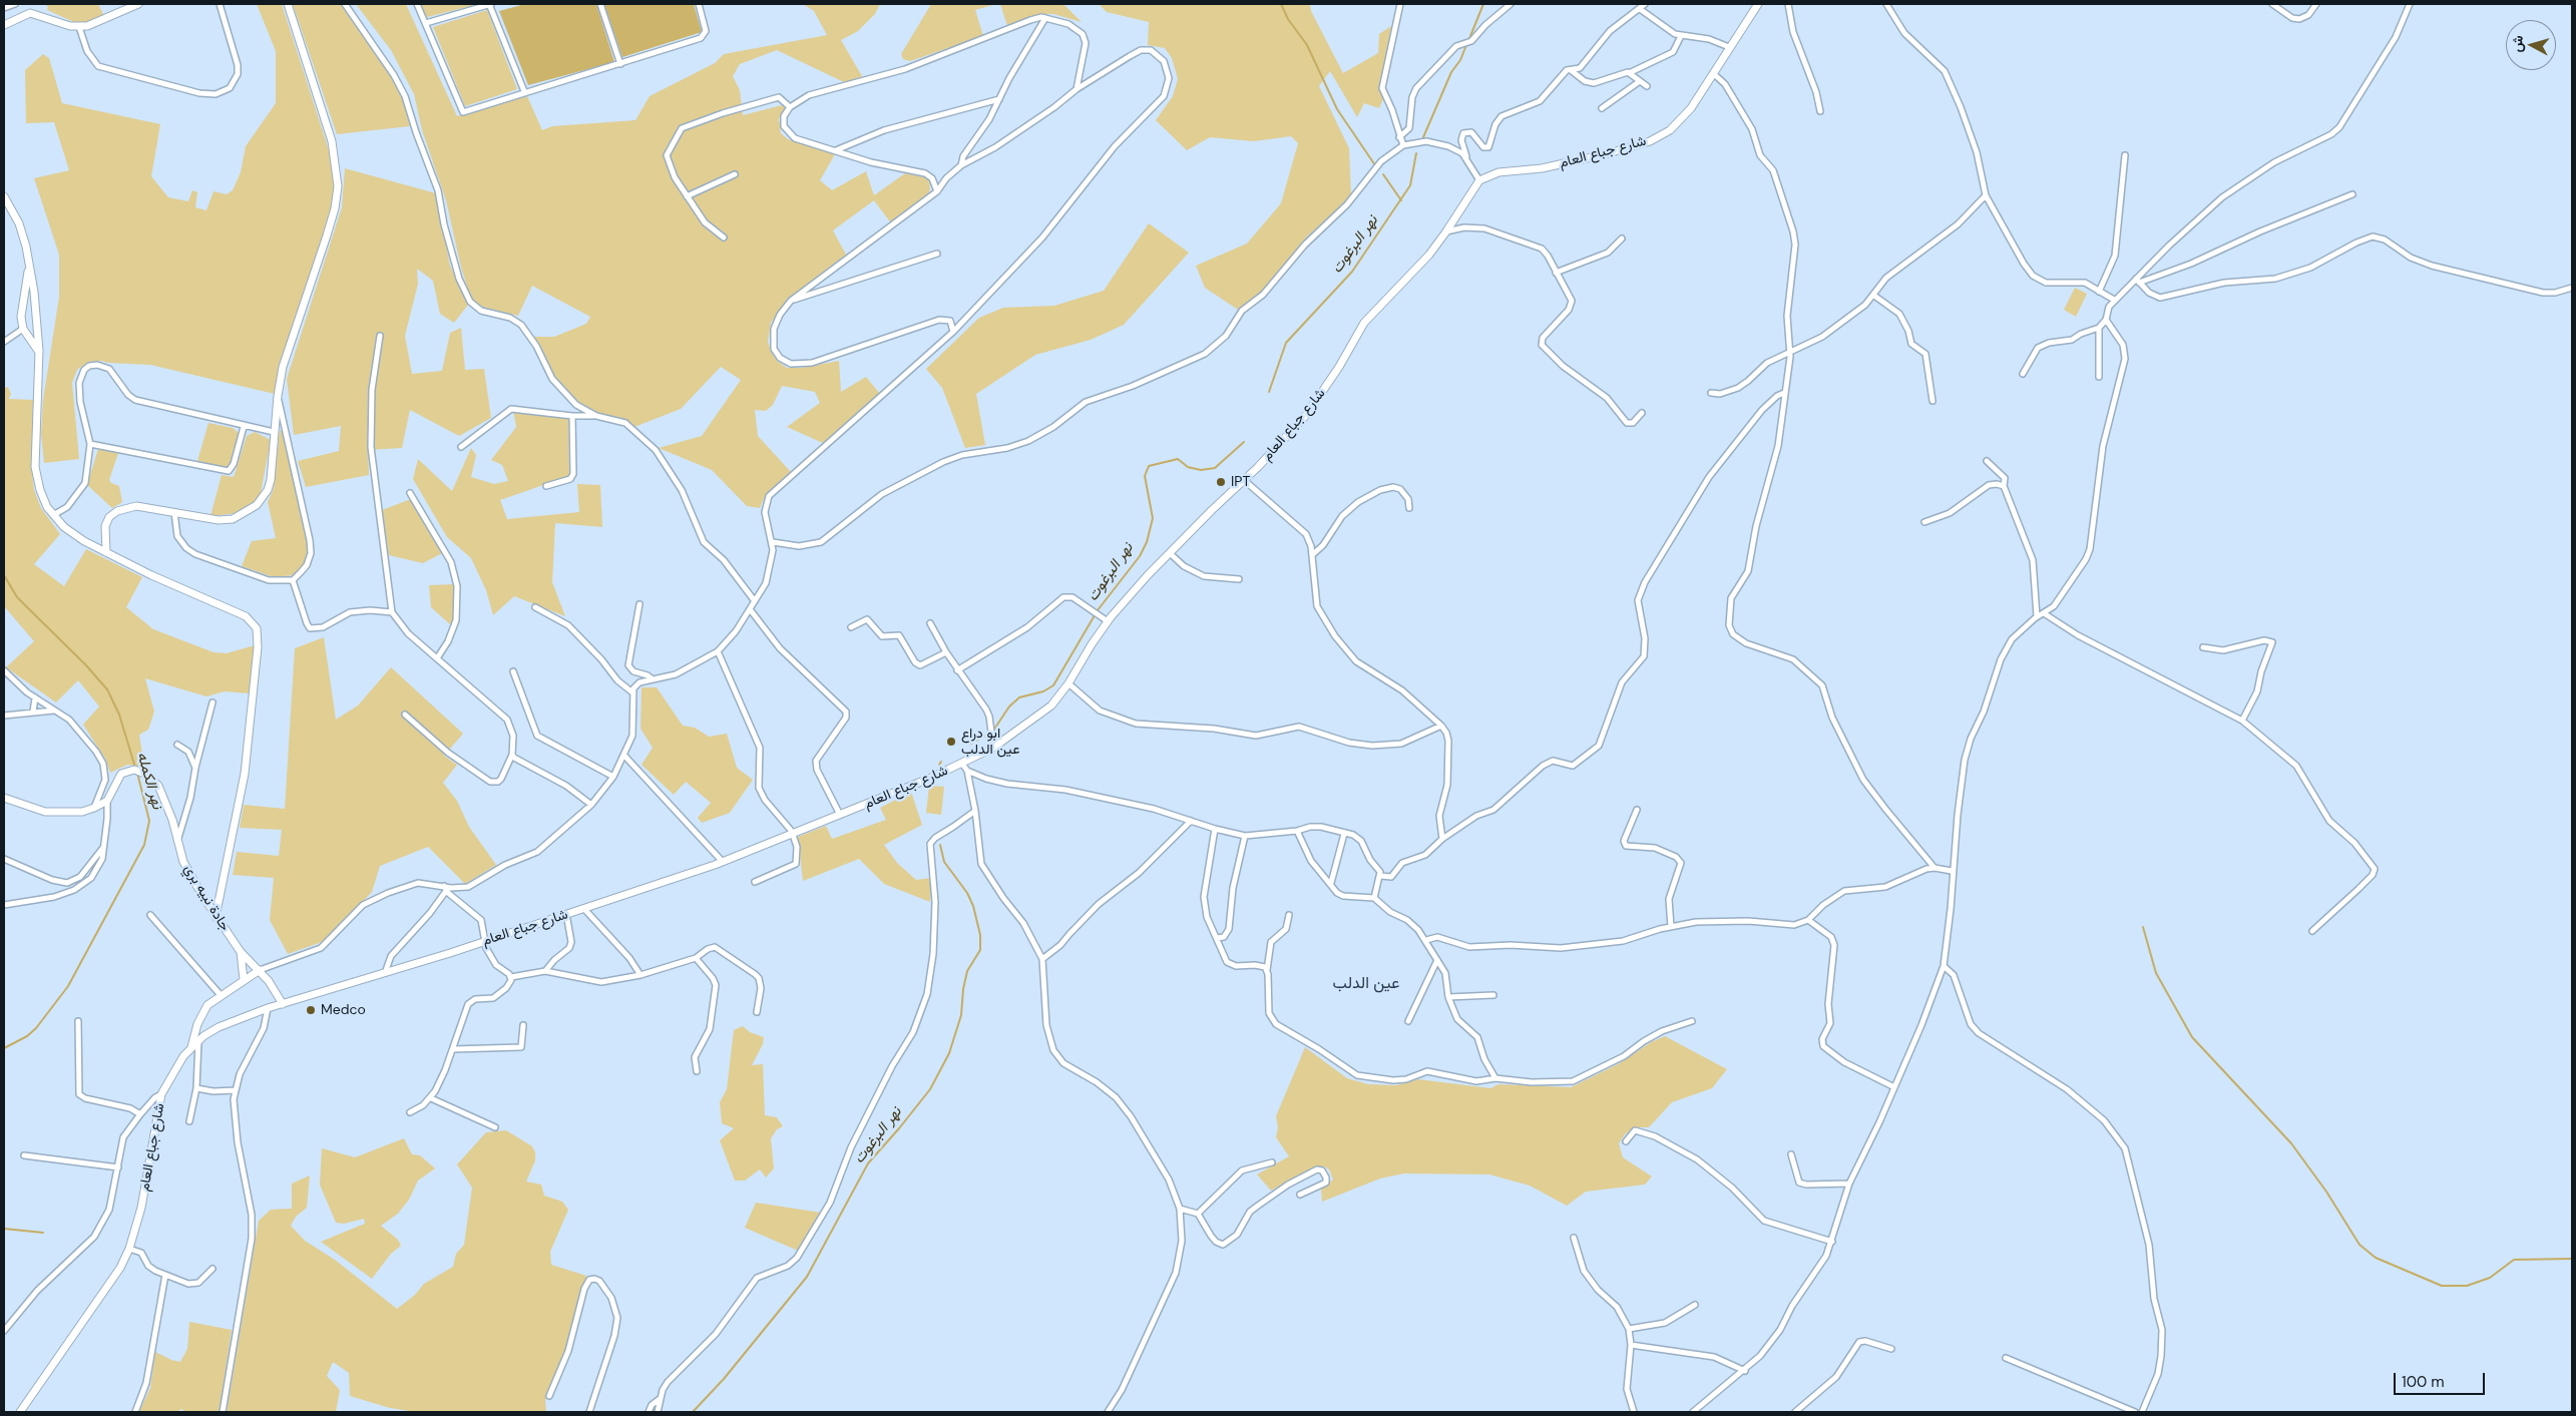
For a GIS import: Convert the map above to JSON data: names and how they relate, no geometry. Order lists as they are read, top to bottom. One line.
{"streets":{"street":["شارع جباع العام","جادة نبيه بري"]},"crossings":[["شارع جباع العام","جادة نبيه بري"]],"districts":["عين الدلب"],"water":["نهر البرغوت","نهر الكمله"],"places":["IPT","ابو دراع عين الدلب","Medco"],"scale_bar":"100 m","north":"left"}
